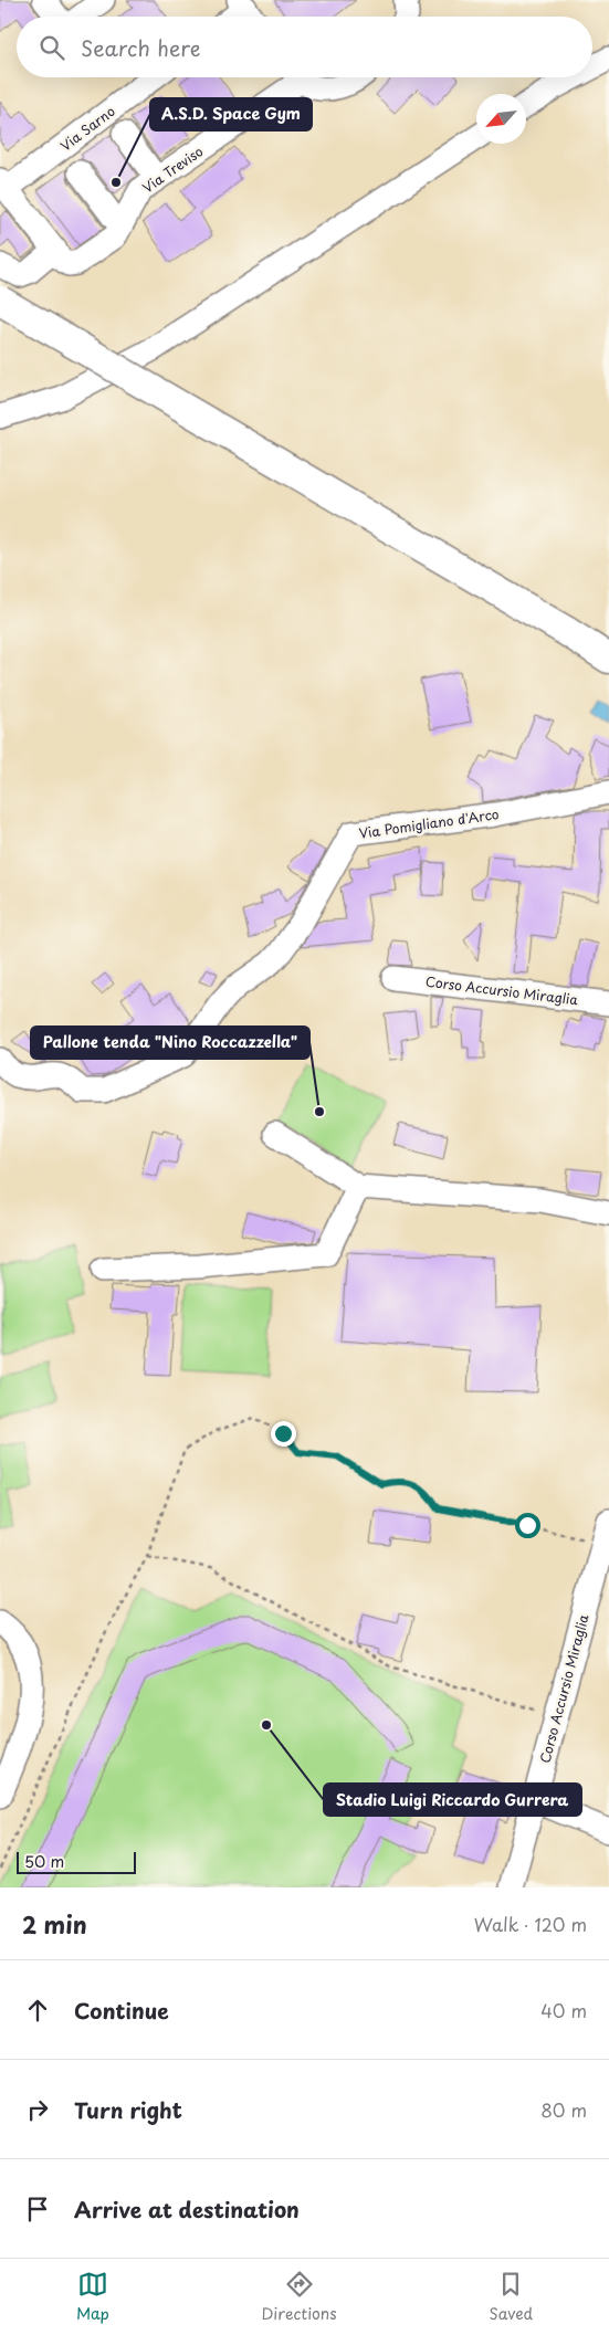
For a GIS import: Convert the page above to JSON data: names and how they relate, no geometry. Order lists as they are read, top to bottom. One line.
{"streets":{"street":["Via Sarno","Via Treviso","Via Pomigliano d'Arco","Corso Accursio Miraglia"]},"places":["A.S.D. Space Gym","Pallone tenda \"Nino Roccazzella\"","Stadio Luigi Riccardo Gurrera"],"scale_bar":"50 m","north":"bottom left","page":{"search":"Search here","scale":"50 m","heading":["2 min","Walk · 120 m"],"list":[["Continue","40 m"],["Turn right","80 m"],"Arrive at destination"],"nav":["Map","Directions","Saved"]}}
